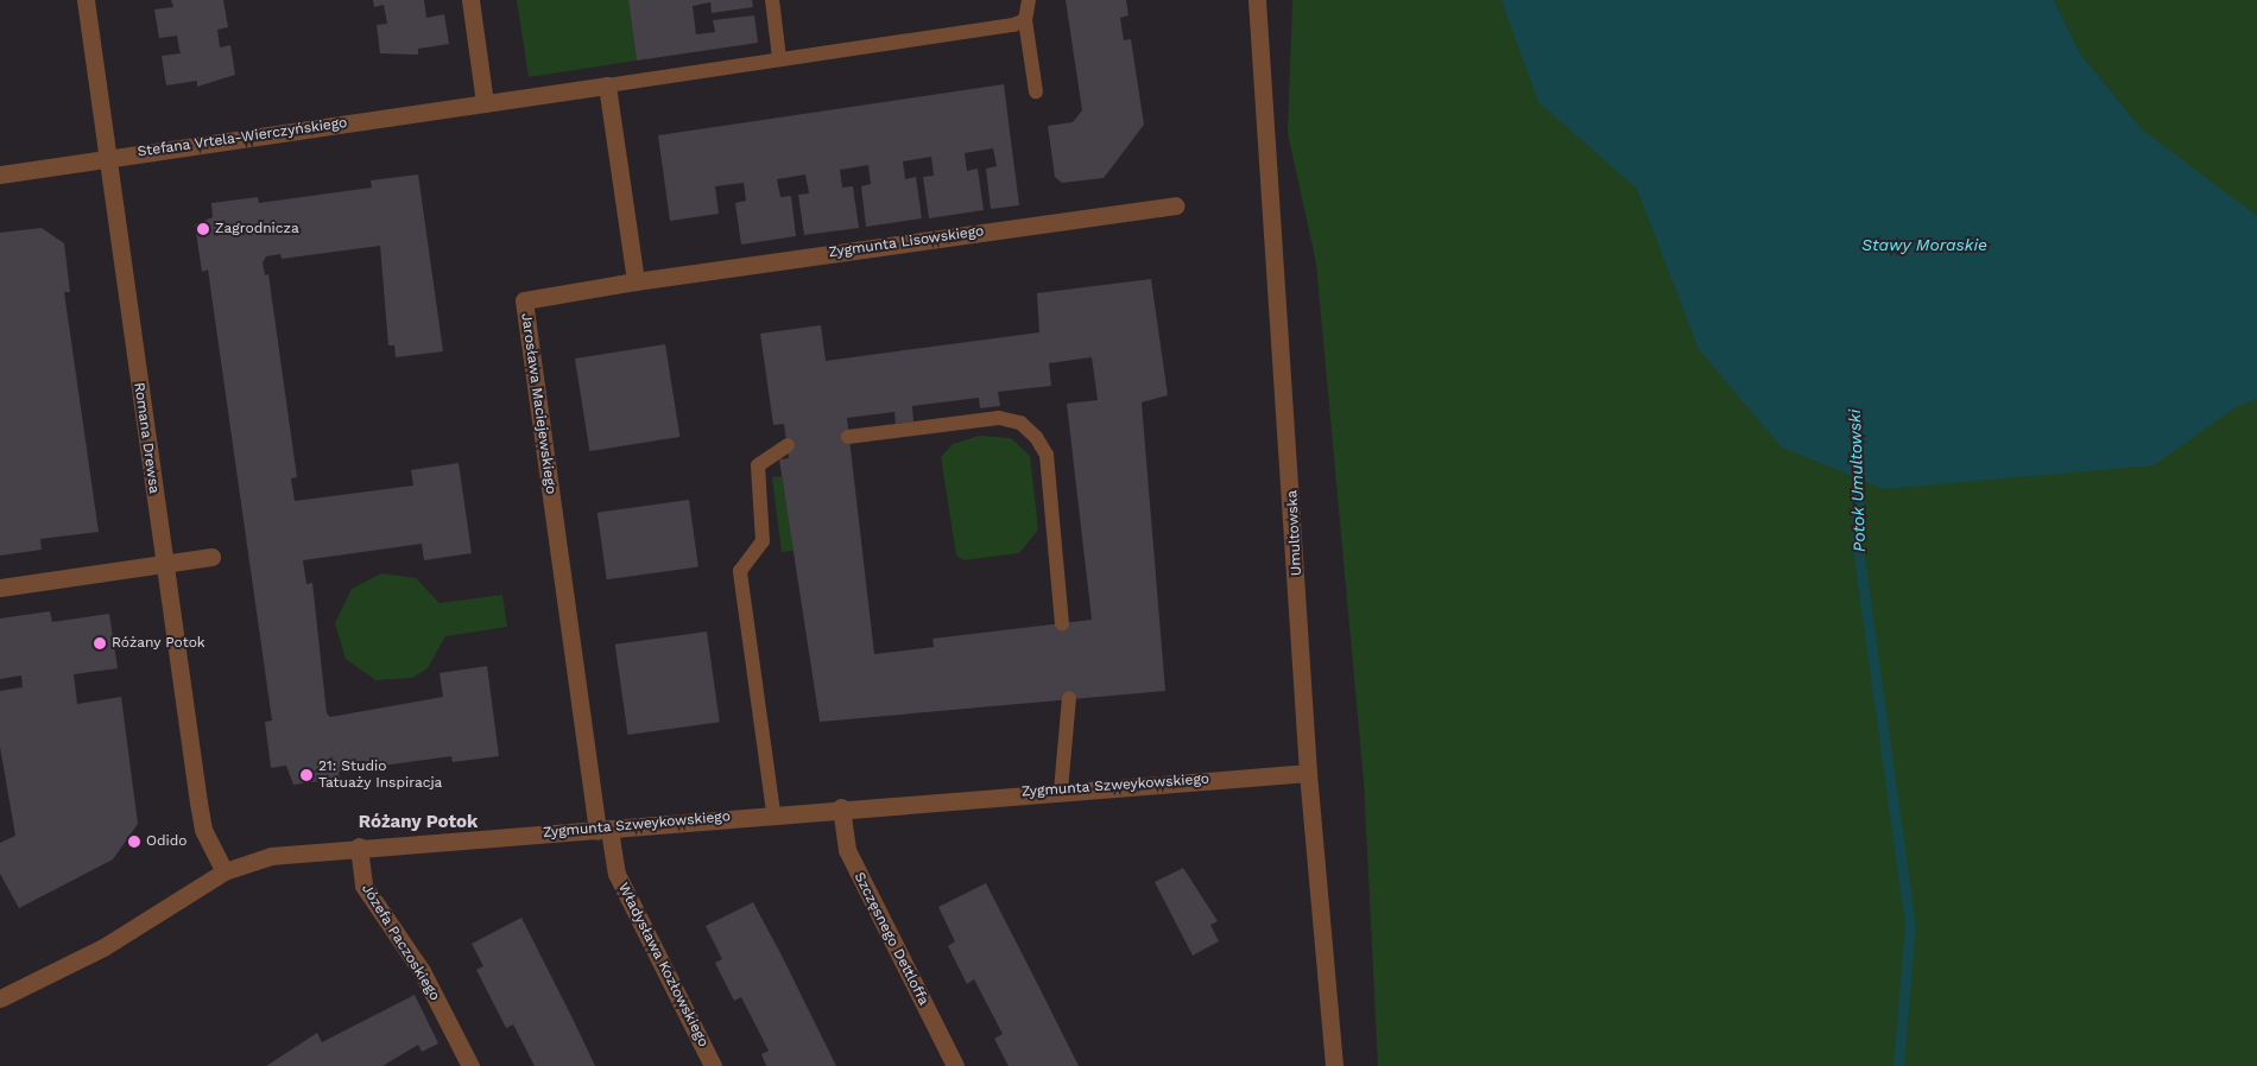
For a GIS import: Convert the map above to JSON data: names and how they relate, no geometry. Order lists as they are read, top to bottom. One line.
{"streets":{"street":["Stefana Vrtela-Wierczyńskiego","Zygmunta Lisowskiego","Jarosława Maciejewskiego","Romana Drewsa","Umultowska","Zygmunta Szweykowskiego","Szczęsnego Dettloffa","Józefa Paczoskiego","Władysława Kozłowskiego"]},"crossings":[["Stefana Vrtela-Wierczyńskiego","Romana Drewsa"],["Zygmunta Lisowskiego","Jarosława Maciejewskiego"],["Jarosława Maciejewskiego","Zygmunta Szweykowskiego"],["Jarosława Maciejewskiego","Władysława Kozłowskiego"],["Romana Drewsa","Zygmunta Szweykowskiego"],["Umultowska","Zygmunta Szweykowskiego"],["Zygmunta Szweykowskiego","Szczęsnego Dettloffa"],["Zygmunta Szweykowskiego","Józefa Paczoskiego"],["Zygmunta Szweykowskiego","Władysława Kozłowskiego"]],"districts":["Różany Potok"],"water":["Stawy Moraskie","Potok Umultowski"],"places":["Zagrodnicza","Różany Potok","21: Studio Tatuaży Inspiracja","Odido"]}
